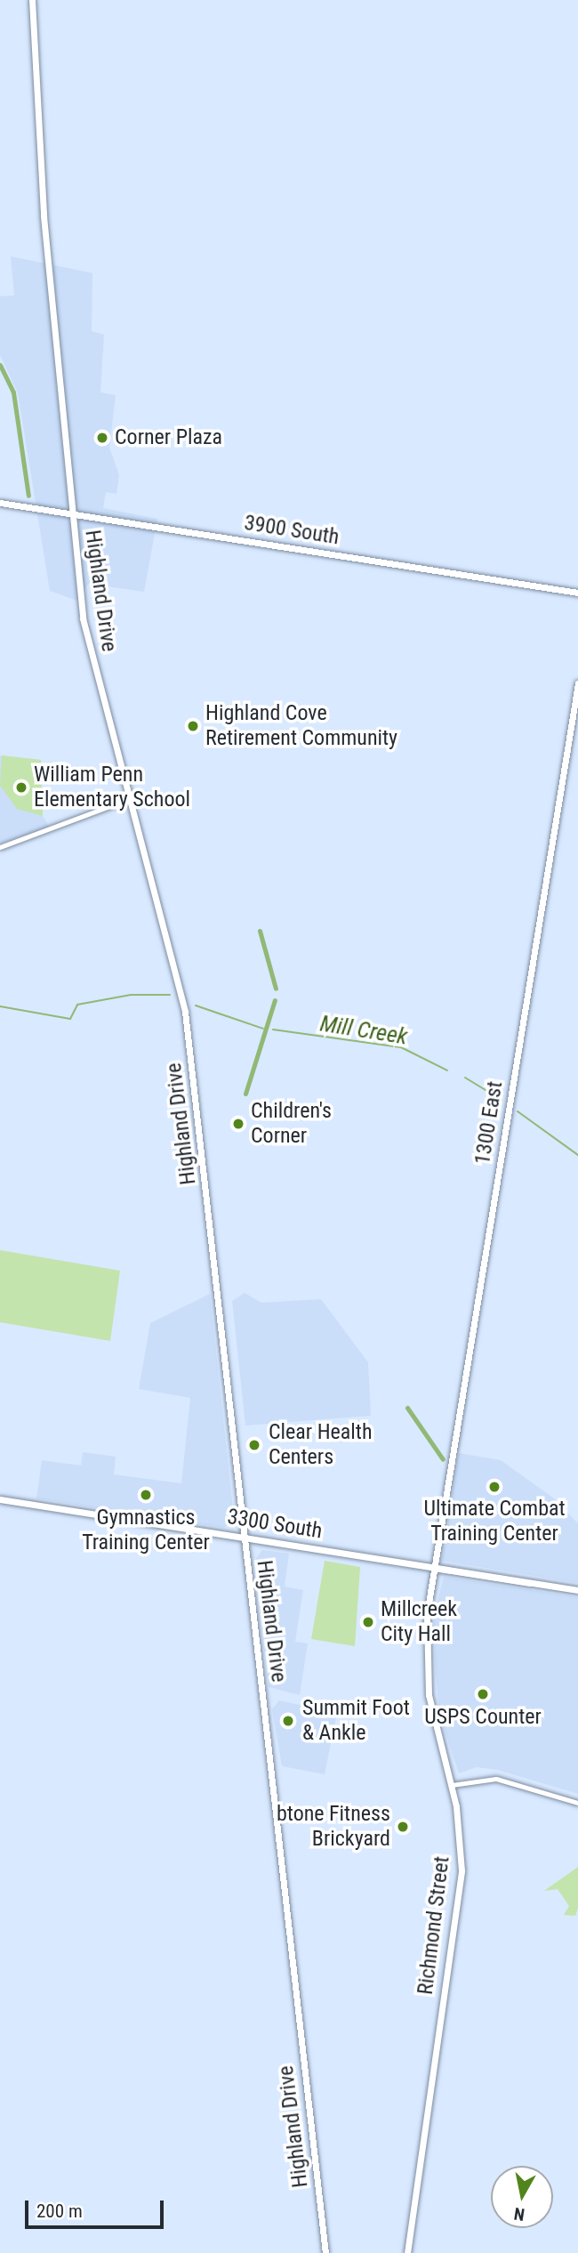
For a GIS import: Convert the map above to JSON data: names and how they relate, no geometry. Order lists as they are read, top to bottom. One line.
{"streets":{"main road":["3900 South","Highland Drive","1300 East","3300 South","Richmond Street"]},"crossings":[["3900 South","Highland Drive"],["Highland Drive","3300 South"],["1300 East","3300 South"],["1300 East","Richmond Street"],["3300 South","Richmond Street"]],"water":["Mill Creek"],"places":["Corner Plaza","Highland Cove Retirement Community","William Penn Elementary School","Children's Corner","Clear Health Centers","Ultimate Combat Training Center","Gymnastics Training Center","Millcreek City Hall","USPS Counter","Summit Foot & Ankle","btone Fitness Brickyard"],"scale_bar":"200 m","north":"bottom"}
